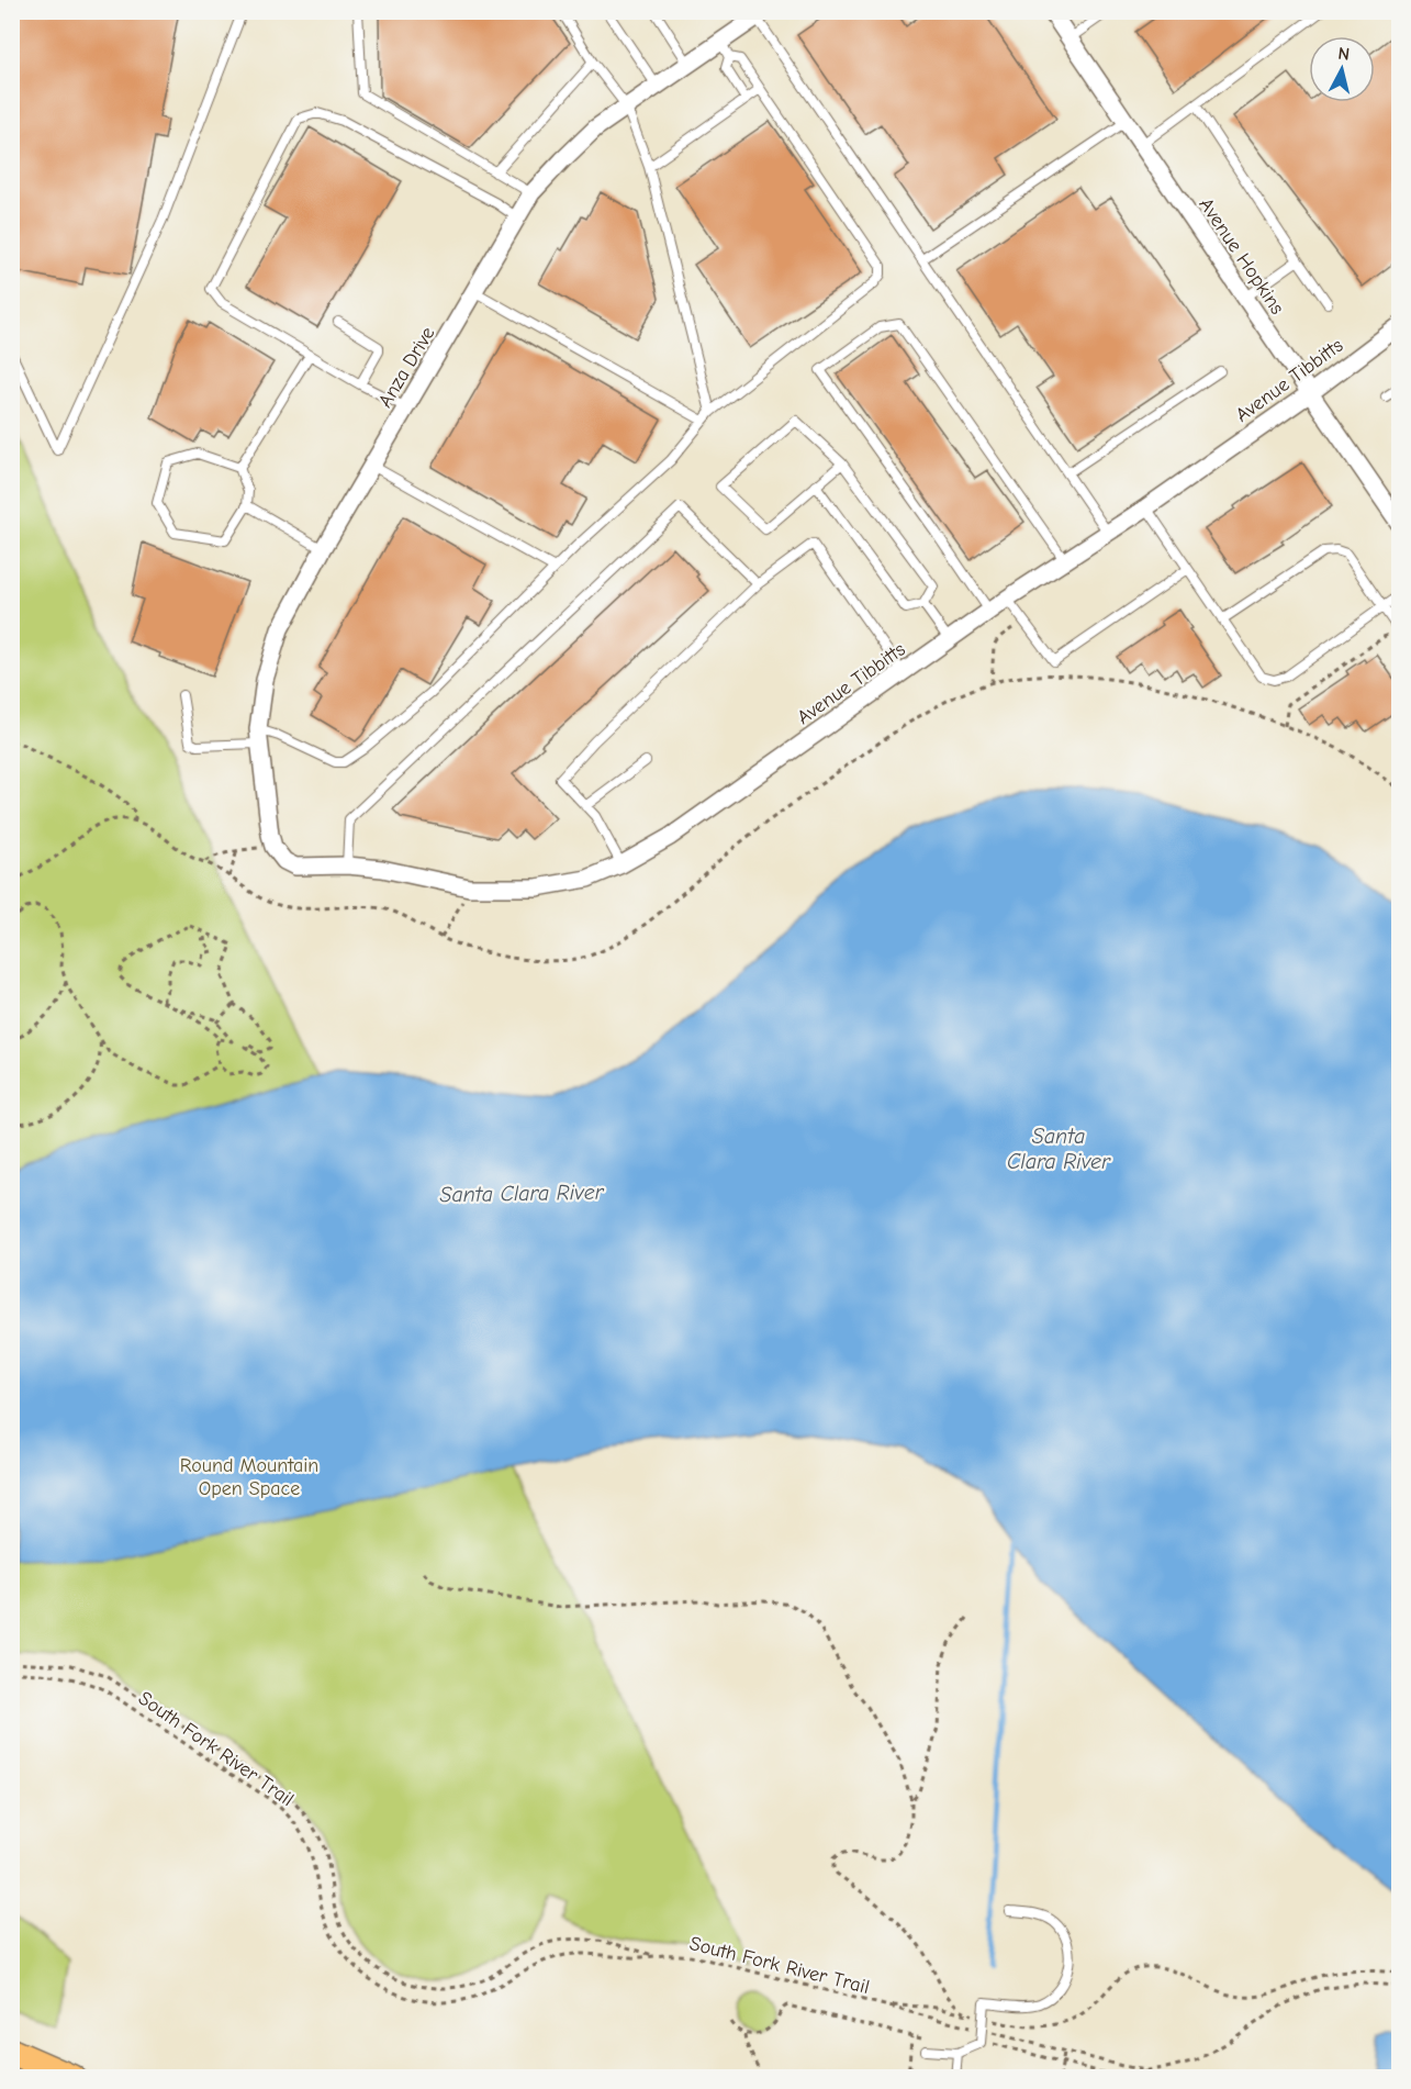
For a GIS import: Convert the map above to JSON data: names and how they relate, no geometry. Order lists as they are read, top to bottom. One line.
{"streets":{"street":["Avenue Hopkins","Anza Drive","Avenue Tibbitts"],"path":["South Fork River Trail"]},"crossings":[["Avenue Hopkins","Avenue Tibbitts"],["Anza Drive","Avenue Tibbitts"]],"water":["Santa Clara River"],"parks":["Round Mountain Open Space"],"north":"top"}
